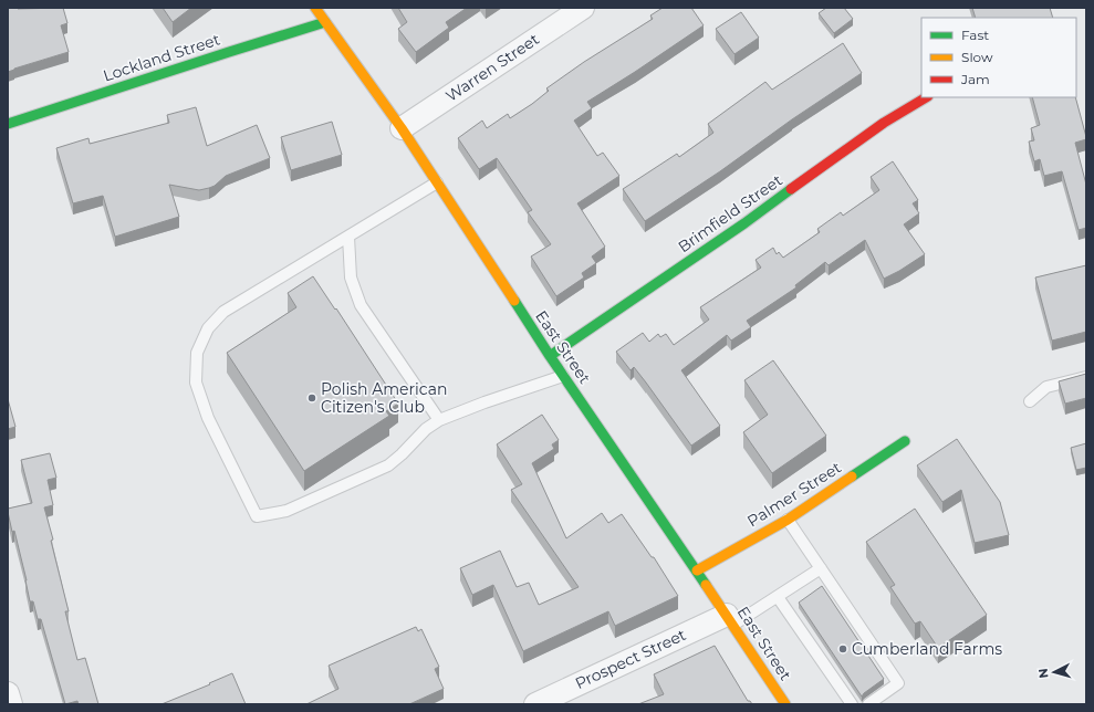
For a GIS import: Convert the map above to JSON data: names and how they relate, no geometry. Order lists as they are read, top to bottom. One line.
{"streets":{"street":["Lockland Street","Warren Street","Brimfield Street","East Street","Palmer Street","Prospect Street"]},"crossings":[["Lockland Street","East Street"],["Warren Street","East Street"],["Brimfield Street","East Street"],["East Street","Palmer Street"],["East Street","Prospect Street"]],"places":["Polish American Citizen's Club","Cumberland Farms"],"legend":["Fast","Slow","Jam"],"north":"left"}
